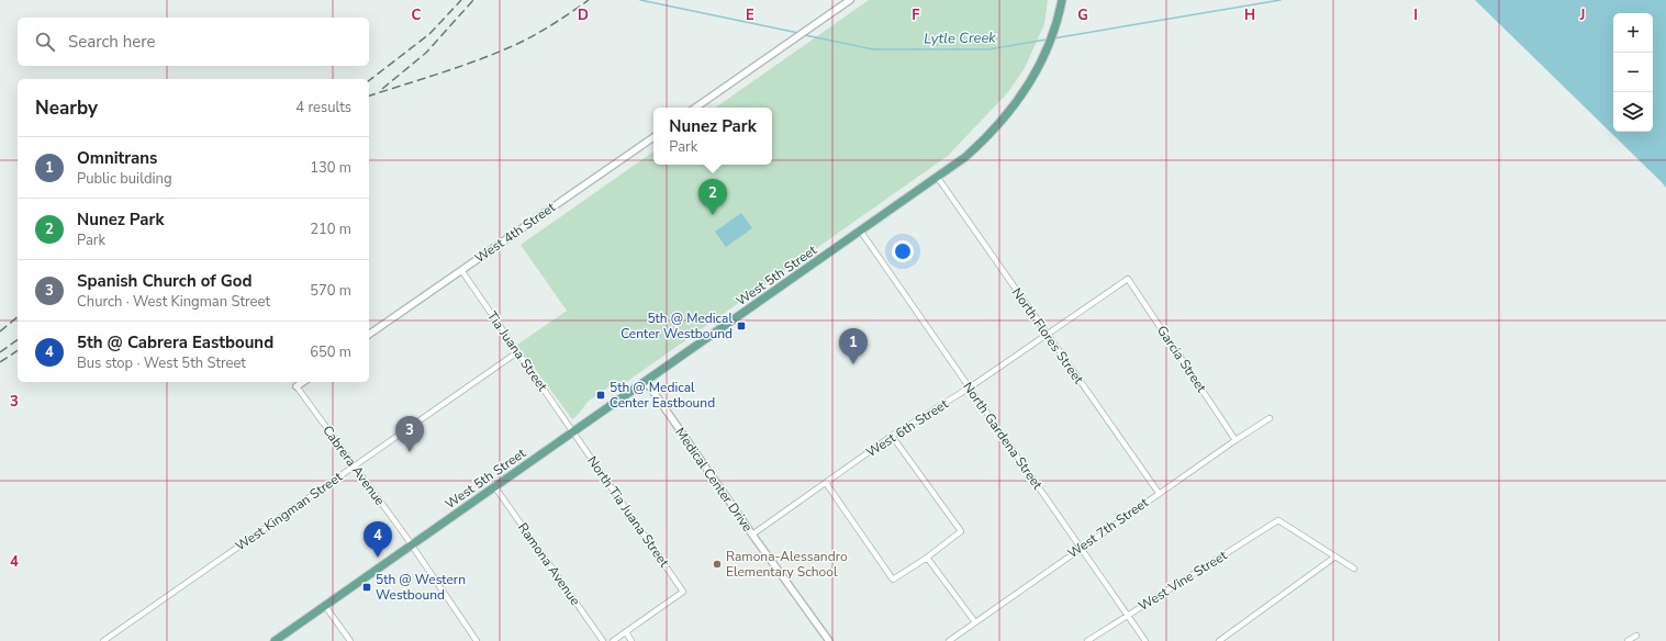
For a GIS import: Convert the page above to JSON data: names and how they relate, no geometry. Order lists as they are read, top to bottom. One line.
{"streets":{"main road":["West 5th Street"],"street":["West 4th Street","North Flores Street","Tia Juana Street","Garcia Street","West 6th Street","North Gardena Street","Cabrera Avenue","Medical Center Drive","West Kingman Street","North Tia Juana Street","West 7th Street","Ramona Avenue","West Vine Street"]},"crossings":[["West 4th Street","Tia Juana Street"],["West 5th Street","North Flores Street"],["West 5th Street","Tia Juana Street"],["West 5th Street","North Gardena Street"],["West 5th Street","Cabrera Avenue"],["West 5th Street","Medical Center Drive"],["West 5th Street","North Tia Juana Street"],["West 5th Street","Ramona Avenue"],["North Flores Street","West 6th Street"],["North Flores Street","West 7th Street"],["Tia Juana Street","West Kingman Street"],["Tia Juana Street","North Tia Juana Street"],["Garcia Street","West 6th Street"],["Garcia Street","West 7th Street"],["West 6th Street","North Gardena Street"],["West 6th Street","Medical Center Drive"],["North Gardena Street","West 7th Street"],["North Gardena Street","West Vine Street"],["Cabrera Avenue","West Kingman Street"]],"water":["Lytle Creek"],"places":{"transit":["5th @ Medical Center Westbound","5th @ Medical Center Eastbound","5th @ Western Westbound"],"other":["Ramona-Alessandro Elementary School"]},"page":{"map_buttons":["+","−"],"search":"Search here","heading":["Nearby","4 results"],"popup":["Nunez Park","Park"],"list":[{"mark":"1","name":"Omnitrans","note":"Public building","value":"130 m"},{"mark":"2","name":"Nunez Park","note":"Park","value":"210 m"},{"mark":"3","name":"Spanish Church of God","note":"Church · West Kingman Street","value":"570 m"},{"mark":"4","name":"5th @ Cabrera Eastbound","note":"Bus stop · West 5th Street","value":"650 m"}],"pins":["2","1","3","4"]},"grid":{"columns":["C","D","E","F","G","H","I","J"],"rows":["3","4"]}}
